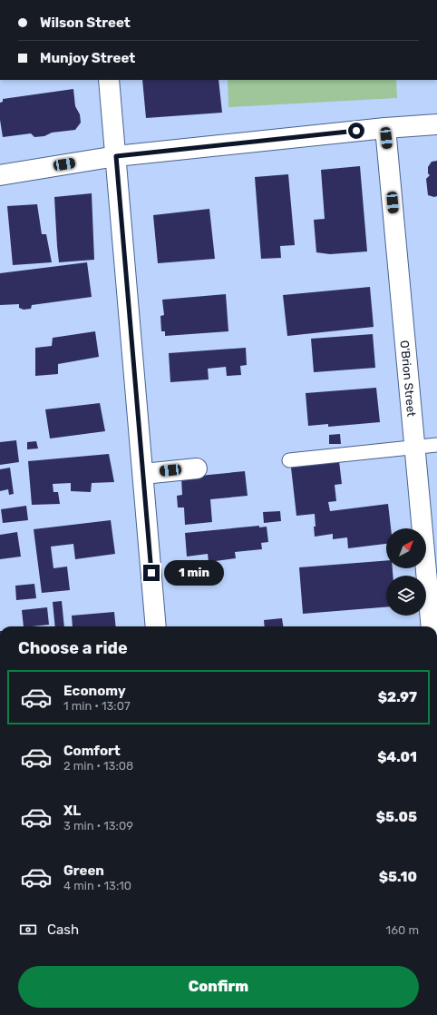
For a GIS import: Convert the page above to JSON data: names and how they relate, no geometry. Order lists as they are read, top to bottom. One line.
{"streets":{"street":["O'Brion Street"]},"north":"top right","page":{"banner":["Wilson Street","Munjoy Street"],"bubble":"1 min","heading":"Choose a ride","list":[{"name":"Economy","note":"1 min · 13:07","value":"$2.97"},{"name":"Comfort","note":"2 min · 13:08","value":"$4.01"},{"name":"XL","note":"3 min · 13:09","value":"$5.05"},{"name":"Green","note":"4 min · 13:10","value":"$5.10"}],"pay":["Cash","160 m"],"buttons":"Confirm"}}
